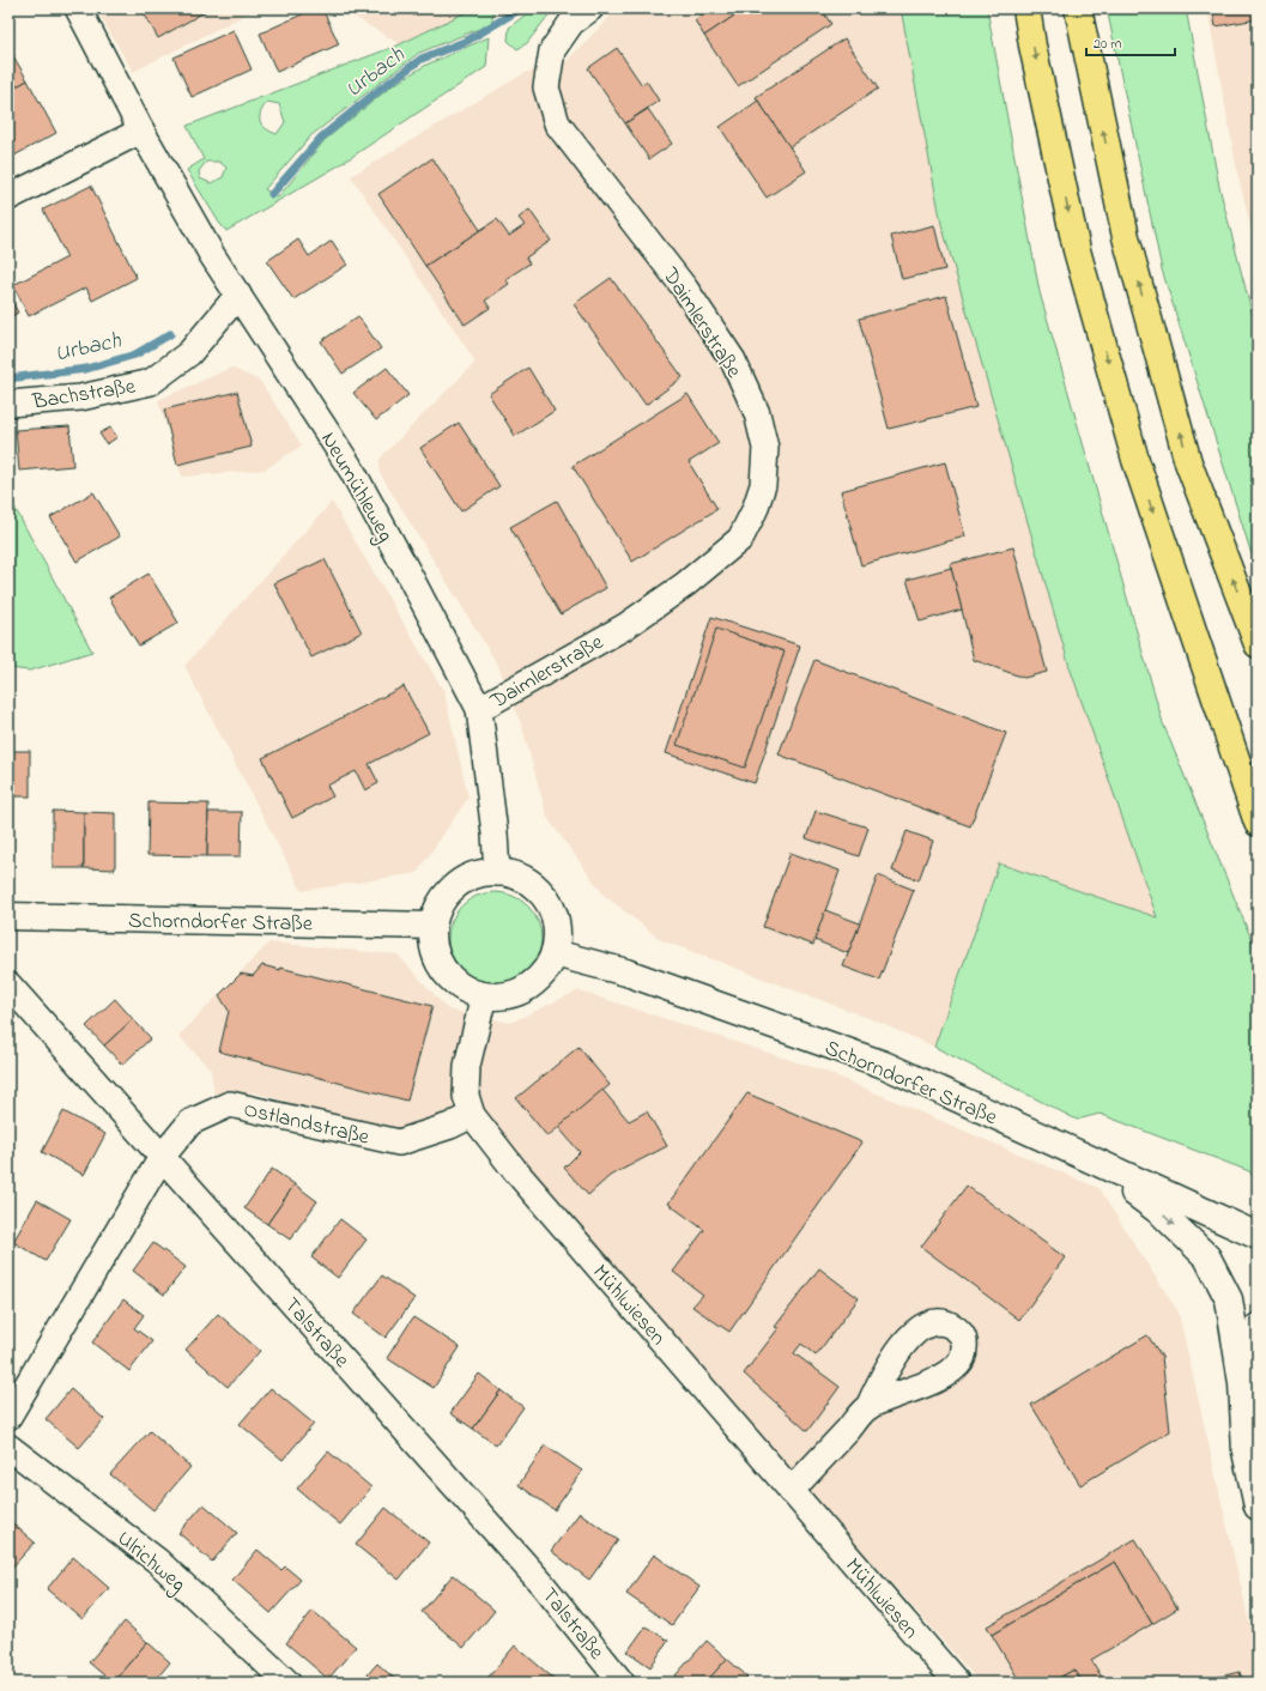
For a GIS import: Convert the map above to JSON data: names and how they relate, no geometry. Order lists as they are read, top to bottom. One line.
{"streets":{"street":["Daimlerstraße","Bachstraße","Neumühleweg","Schorndorfer Straße","Ostlandstraße","Mühlwiesen","Talstraße","Ulrichweg"]},"crossings":[["Daimlerstraße","Neumühleweg"],["Bachstraße","Neumühleweg"],["Neumühleweg","Schorndorfer Straße"],["Ostlandstraße","Mühlwiesen"],["Ostlandstraße","Talstraße"]],"water":["Urbach"],"scale_bar":"20 m"}
